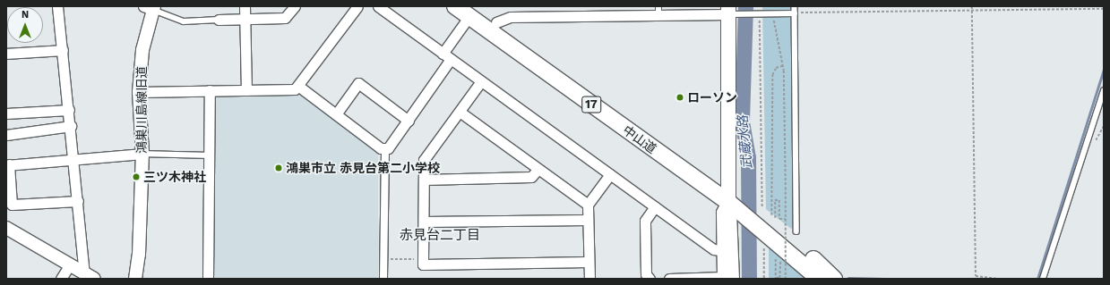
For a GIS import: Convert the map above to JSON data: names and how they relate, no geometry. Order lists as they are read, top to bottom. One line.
{"streets":{"highway":["17","中山道"],"street":["鴻巣川島線旧道"]},"districts":["赤見台二丁目"],"water":["武蔵水路"],"places":["ローソン","鴻巣市立 赤見台第二小学校","三ツ木神社"],"north":"top"}
